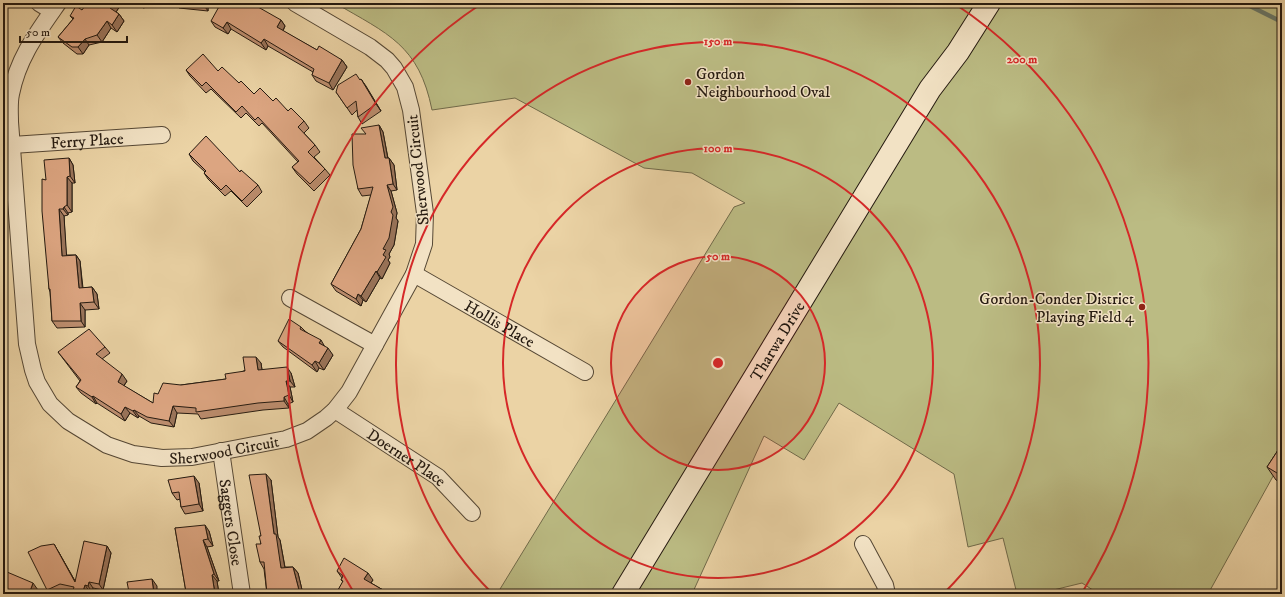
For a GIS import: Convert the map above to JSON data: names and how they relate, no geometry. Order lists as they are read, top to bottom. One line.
{"streets":{"main road":["Tharwa Drive"],"street":["Ferry Place","Sherwood Circuit","Hollis Place","Doerner Place","Saggers Close"]},"crossings":[["Ferry Place","Sherwood Circuit"],["Sherwood Circuit","Hollis Place"],["Sherwood Circuit","Doerner Place"],["Sherwood Circuit","Saggers Close"]],"places":["Gordon Neighbourhood Oval","Gordon-Conder District Playing Field 4"],"scale_bar":"50 m","rings":["150 m","200 m","100 m","50 m"]}
